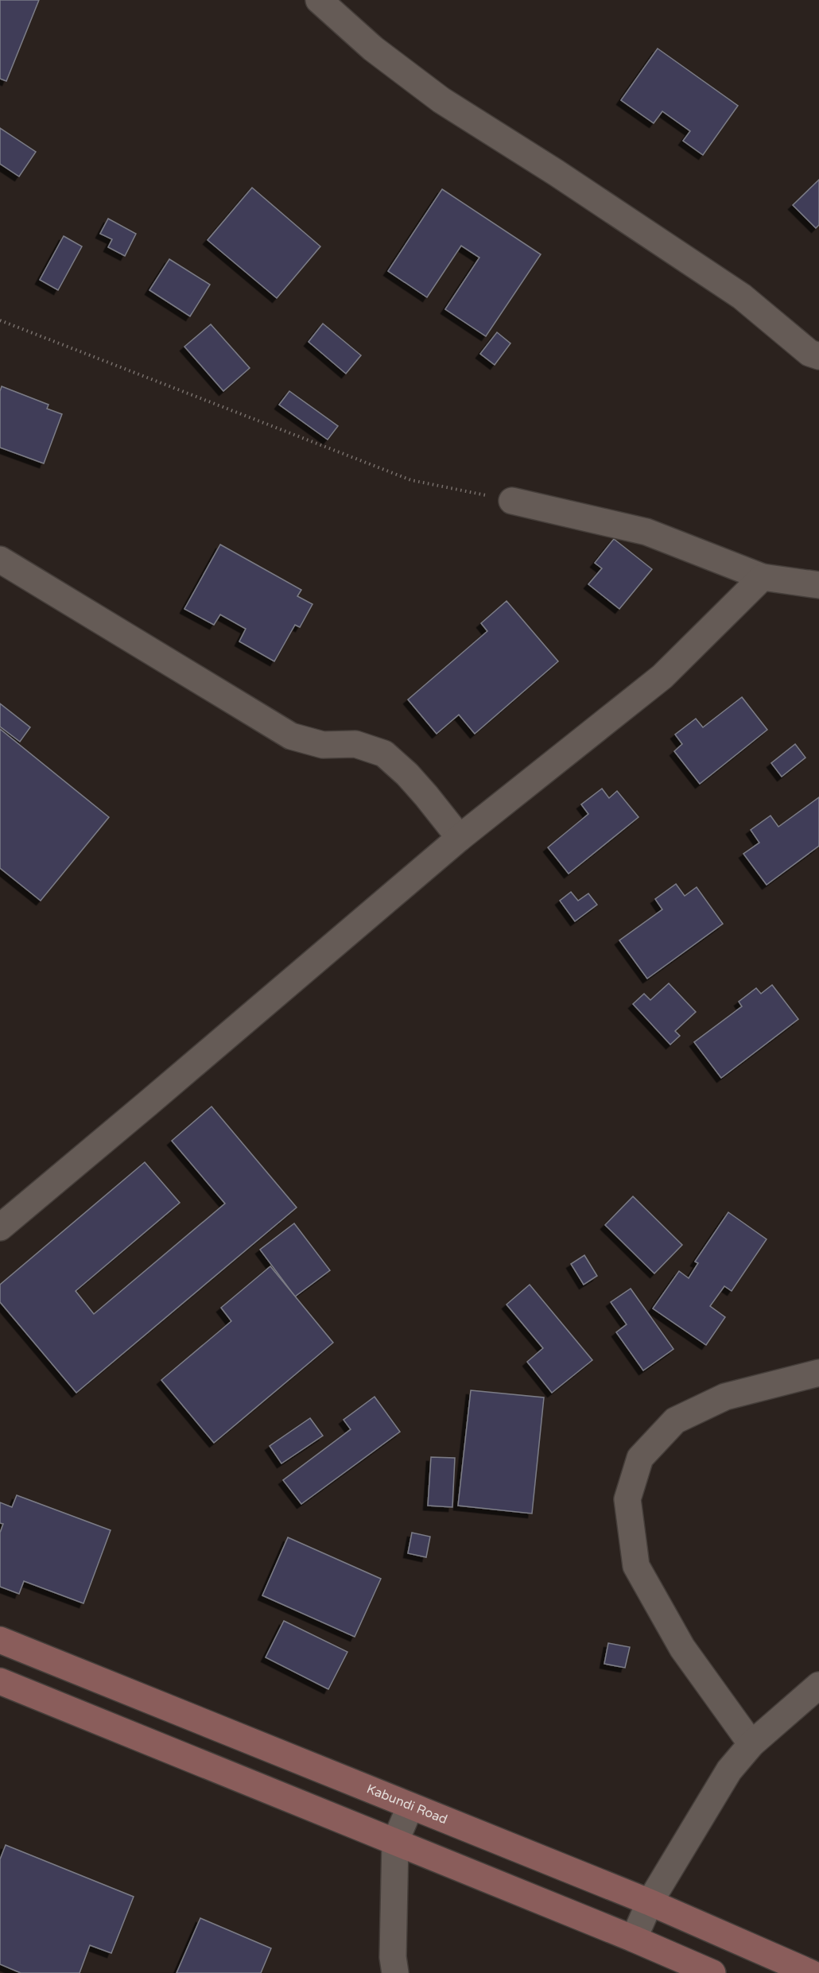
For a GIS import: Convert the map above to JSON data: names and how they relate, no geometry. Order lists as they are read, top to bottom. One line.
{"streets":{"street":["Kabundi Road"]}}
